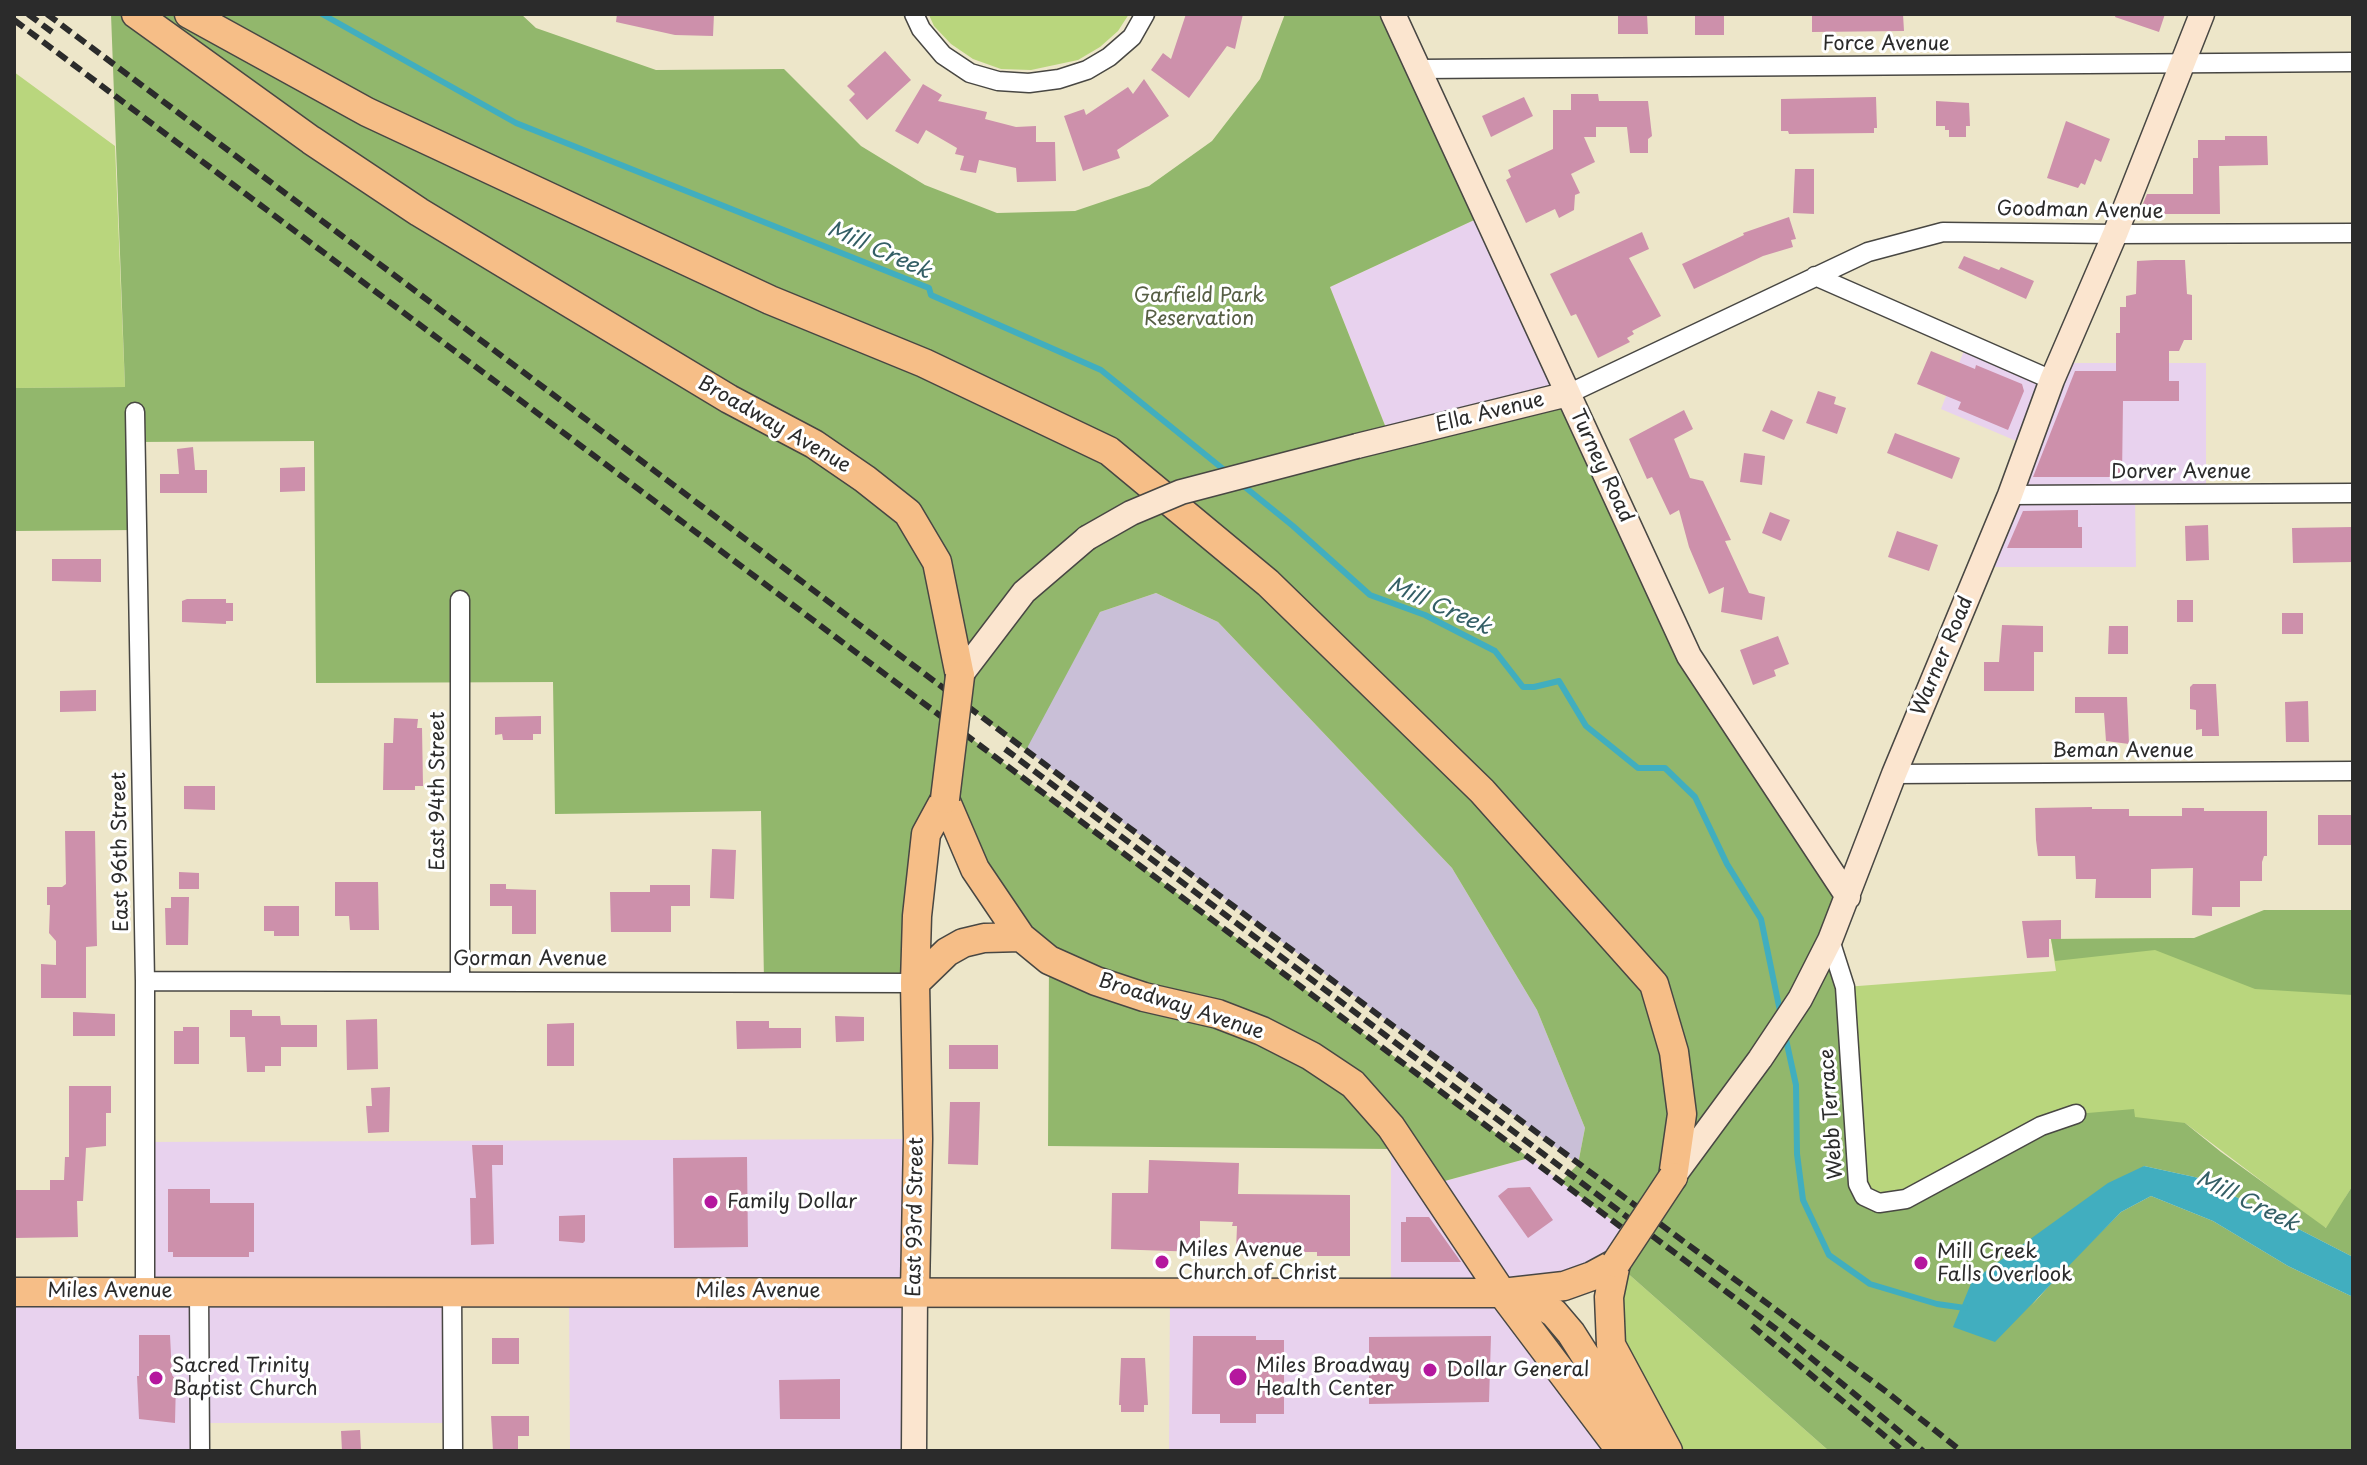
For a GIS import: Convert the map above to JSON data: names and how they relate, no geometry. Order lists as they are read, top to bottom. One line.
{"streets":{"main road":["Ella Avenue","Broadway Avenue","Turney Road","Warner Road","East 93rd Street","Miles Avenue"],"street":["Force Avenue","Goodman Avenue","Dorver Avenue","Beman Avenue","East 94th Street","East 96th Street","Gorman Avenue","Webb Terrace"]},"crossings":[["Force Avenue","Turney Road"],["Force Avenue","Warner Road"],["Goodman Avenue","Ella Avenue"],["Goodman Avenue","Warner Road"],["Ella Avenue","Broadway Avenue"],["Ella Avenue","Turney Road"],["Broadway Avenue","East 93rd Street"],["Broadway Avenue","Miles Avenue"],["Turney Road","Warner Road"],["Dorver Avenue","Warner Road"],["Warner Road","Beman Avenue"],["Warner Road","Webb Terrace"],["East 94th Street","Gorman Avenue"],["East 96th Street","Gorman Avenue"],["East 96th Street","Miles Avenue"],["Gorman Avenue","East 93rd Street"],["East 93rd Street","Miles Avenue"]],"water":["Mill Creek"],"parks":["Garfield Park Reservation"],"places":["Family Dollar","Miles Avenue Church of Christ","Mill Creek Falls Overlook","Dollar General","Miles Broadway Health Center","Sacred Trinity Baptist Church"]}
